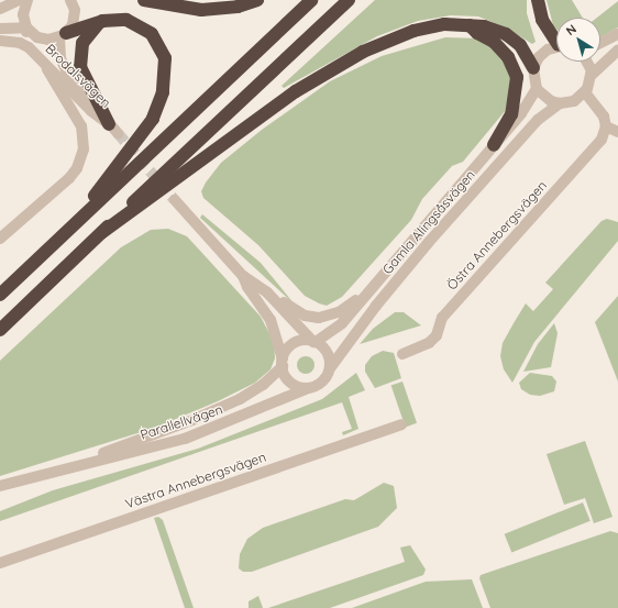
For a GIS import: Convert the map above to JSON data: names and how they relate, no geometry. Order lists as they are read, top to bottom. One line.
{"streets":{"street":["Brodalsvägen","Gamla Alingsåsvägen","Östra Annebergsvägen","Parallellvägen","Västra Annebergsvägen"]},"crossings":[["Gamla Alingsåsvägen","Parallellvägen"]],"north":"top left"}
